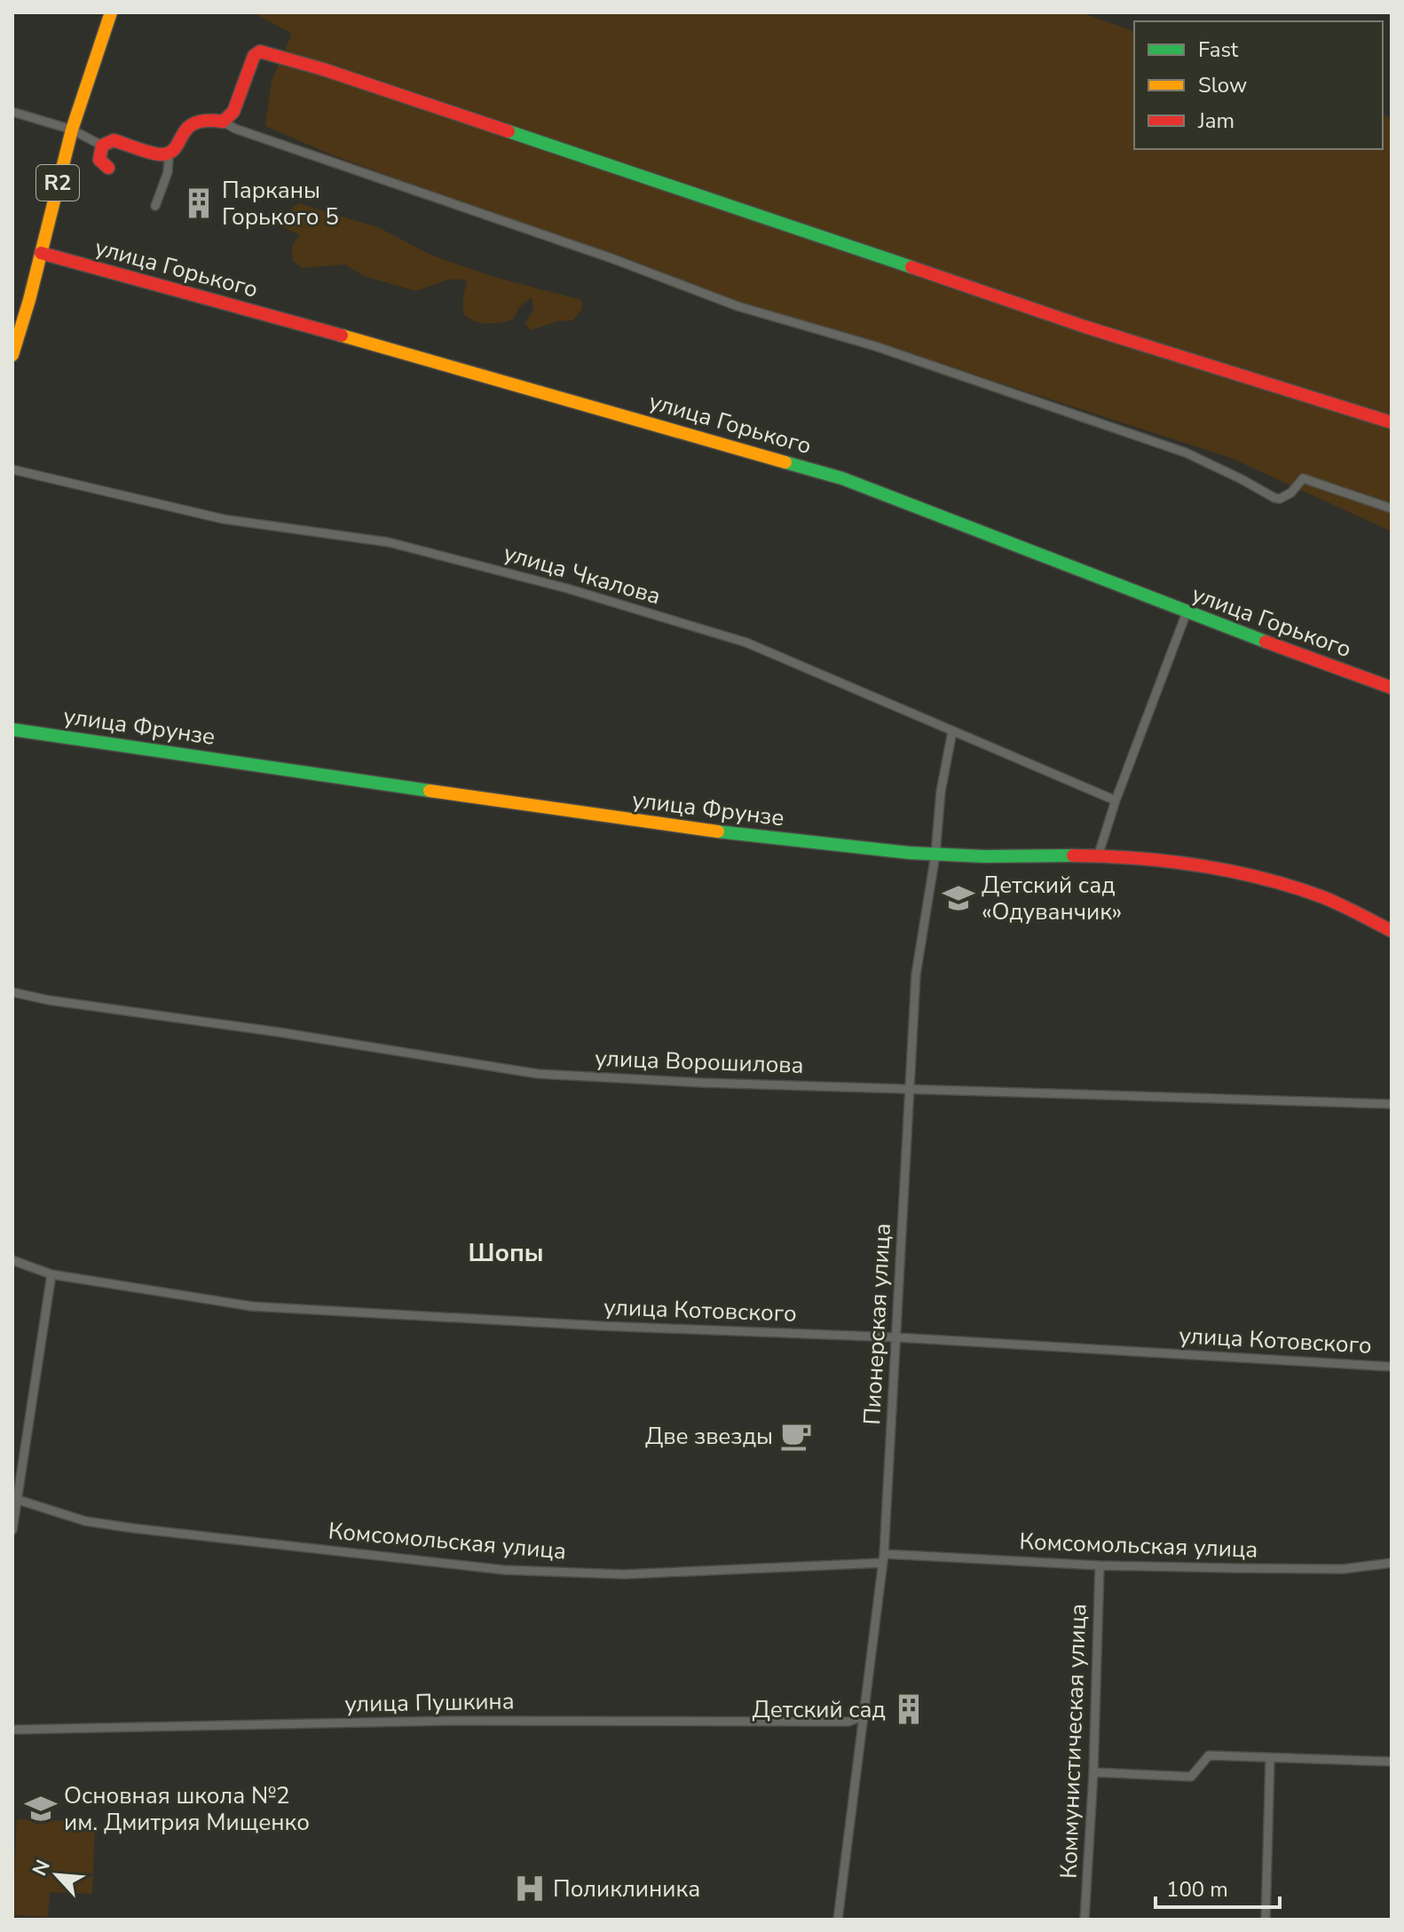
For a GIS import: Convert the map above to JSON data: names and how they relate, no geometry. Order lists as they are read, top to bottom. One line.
{"streets":{"street":["R2","улица Горького","улица Чкалова","улица Фрунзе","улица Ворошилова","улица Котовского","Пионерская улица","Комсомольская улица","улица Пушкина","Коммунистическая улица"]},"crossings":[["R2","улица Горького"],["улица Чкалова","Пионерская улица"],["улица Фрунзе","Пионерская улица"],["улица Ворошилова","Пионерская улица"],["улица Котовского","Пионерская улица"],["Пионерская улица","Комсомольская улица"],["Пионерская улица","улица Пушкина"],["Комсомольская улица","Коммунистическая улица"]],"districts":["Шопы"],"places":{"building":["Парканы Горького 5","Детский сад"],"school or university":["Детский сад «Одуванчик»","Основная школа №2 им. Дмитрия Мищенко"],"cafe":["Две звезды"],"hospital":["Поликлиника"]},"legend":["Fast","Slow","Jam"],"scale_bar":"100 m","north":"top left"}
